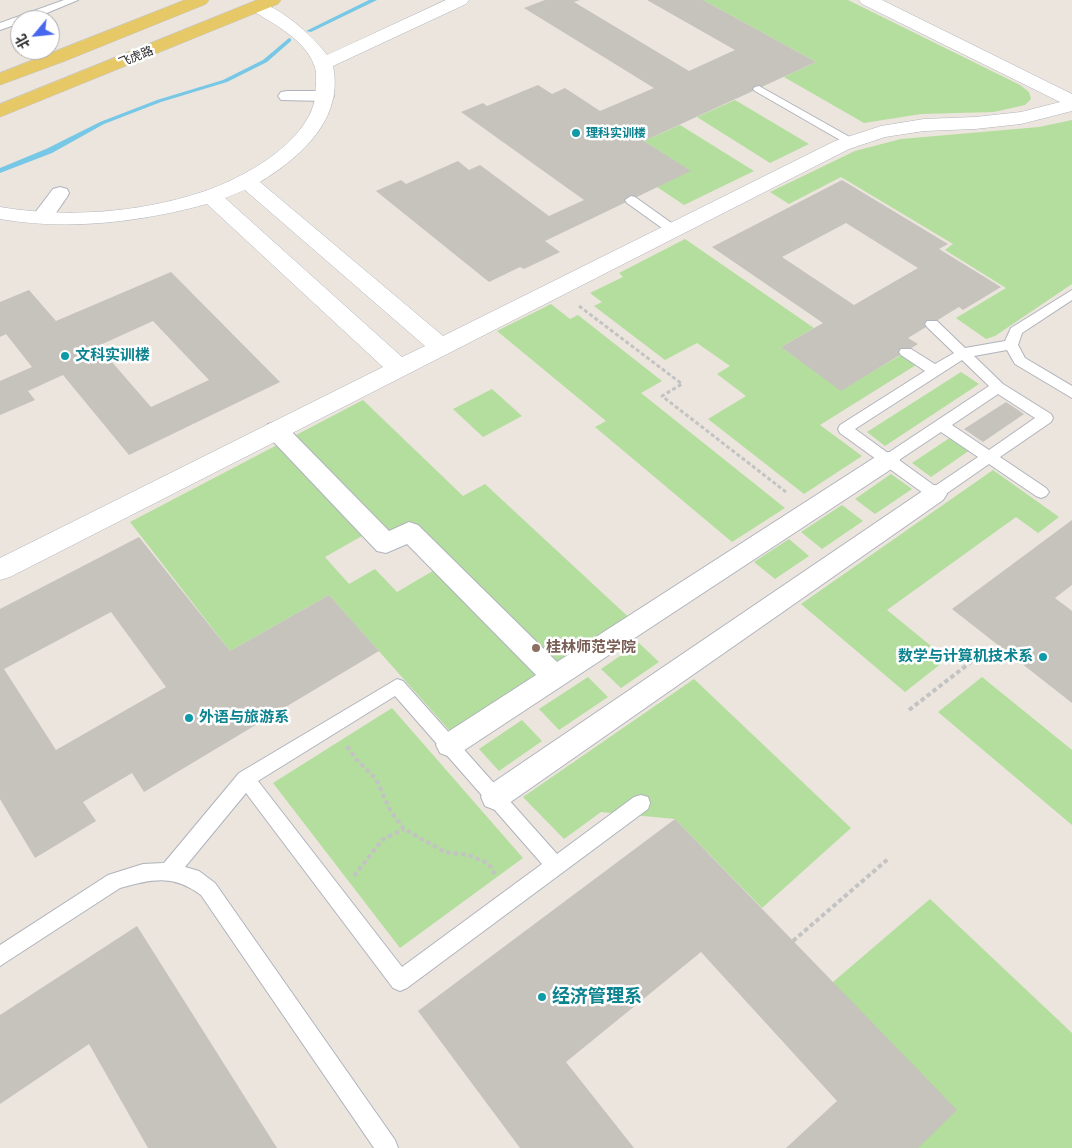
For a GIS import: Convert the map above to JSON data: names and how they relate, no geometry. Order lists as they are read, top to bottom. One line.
{"streets":{"main road":["飞虎路"]},"places":["理科实训楼","文科实训楼","桂林师范学院","数学与计算机技术系","外语与旅游系","经济管理系"],"north":"bottom left"}
